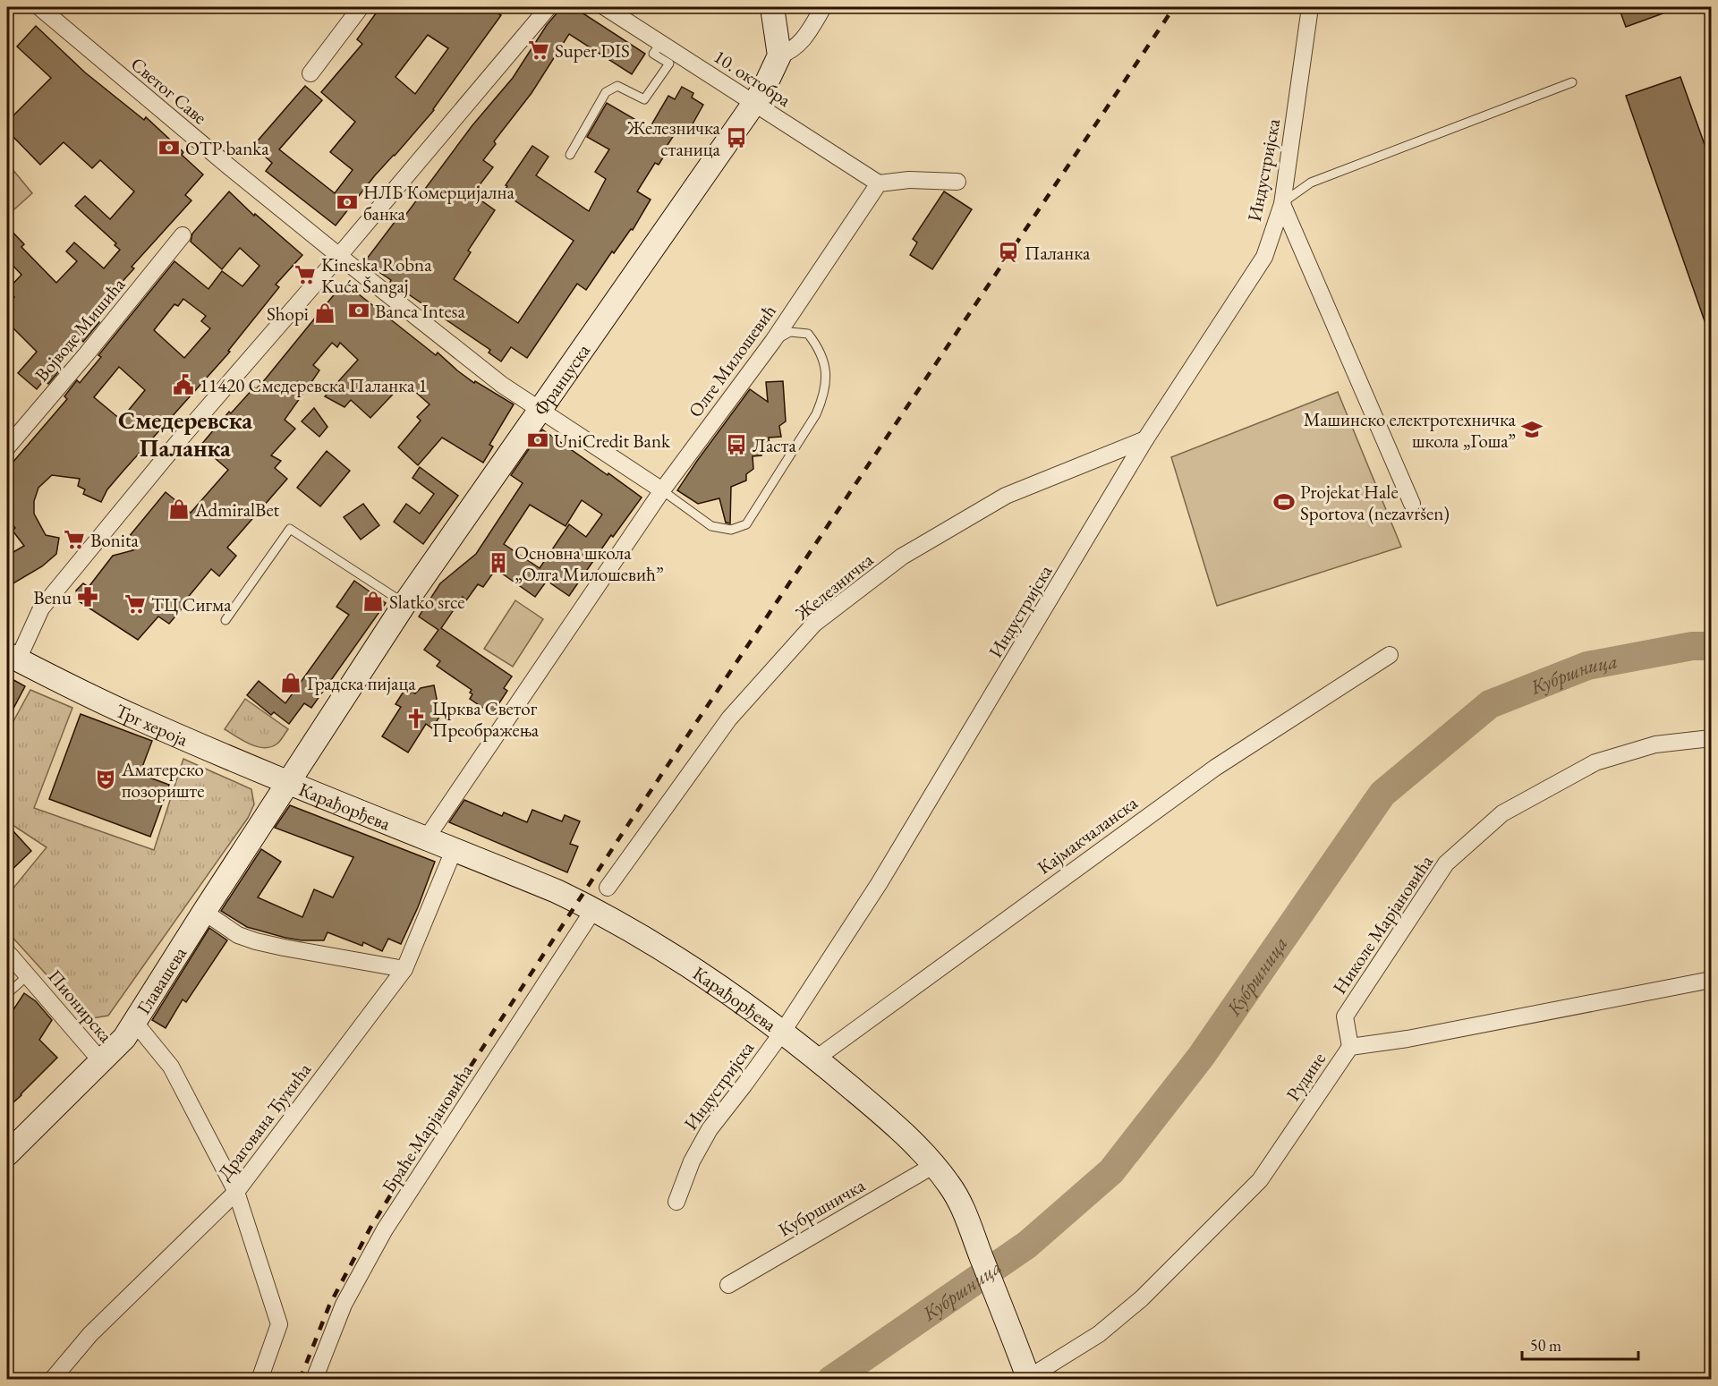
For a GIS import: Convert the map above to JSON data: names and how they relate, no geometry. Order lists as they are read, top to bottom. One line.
{"streets":{"main road":["Француска","Трг хероја","Карађорђева","Главашева"],"street":["10. октобра","Светог Саве","Индустријска","Војводе Мишића","Олге Милошевић","Железничка","Кајмакчаланска","Николе Марјановића","Пионирска","Рудине","Драгована Ђукића","Браће Марјановића","Кубршничка"]},"crossings":[["10. октобра","Олге Милошевић"],["10. октобра","Француска"],["Светог Саве","Олге Милошевић"],["Светог Саве","Француска"],["Индустријска","Железничка"],["Индустријска","Карађорђева"],["Олге Милошевић","Карађорђева"],["Француска","Трг хероја"],["Француска","Карађорђева"],["Француска","Главашева"],["Трг хероја","Карађорђева"],["Трг хероја","Главашева"],["Карађорђева","Кајмакчаланска"],["Карађорђева","Главашева"],["Карађорђева","Рудине"],["Карађорђева","Драгована Ђукића"],["Карађорђева","Браће Марјановића"],["Карађорђева","Кубршничка"],["Николе Марјановића","Рудине"],["Главашева","Пионирска"]],"districts":["Смедеревска Паланка"],"water":["Кубршница"],"places":{"supermarket":["Super DIS","Kineska Robna Kuća Šangaj","Bonita","ТЦ Сигма"],"bus stop":["Железничка станица","Ласта"],"bank":["OTP banka","НЛБ Комерцијална банка","Banca Intesa","UniCredit Bank"],"station":["Паланка"],"shop":["Shopi","AdmiralBet","Slatko srce","Градска пијаца"],"public building":["11420 Смедеревска Паланка 1"],"school or university":["Машинско електротехничка школа „Гоша”"],"sports":["Projekat Hale Sportova (nezavršen)"],"building":["Основна школа „Олга Милошевић”"],"pharmacy":["Benu"],"church":["Црква Светог Преображења"],"theatre":["Аматерско позориште"]},"scale_bar":"50 m"}
